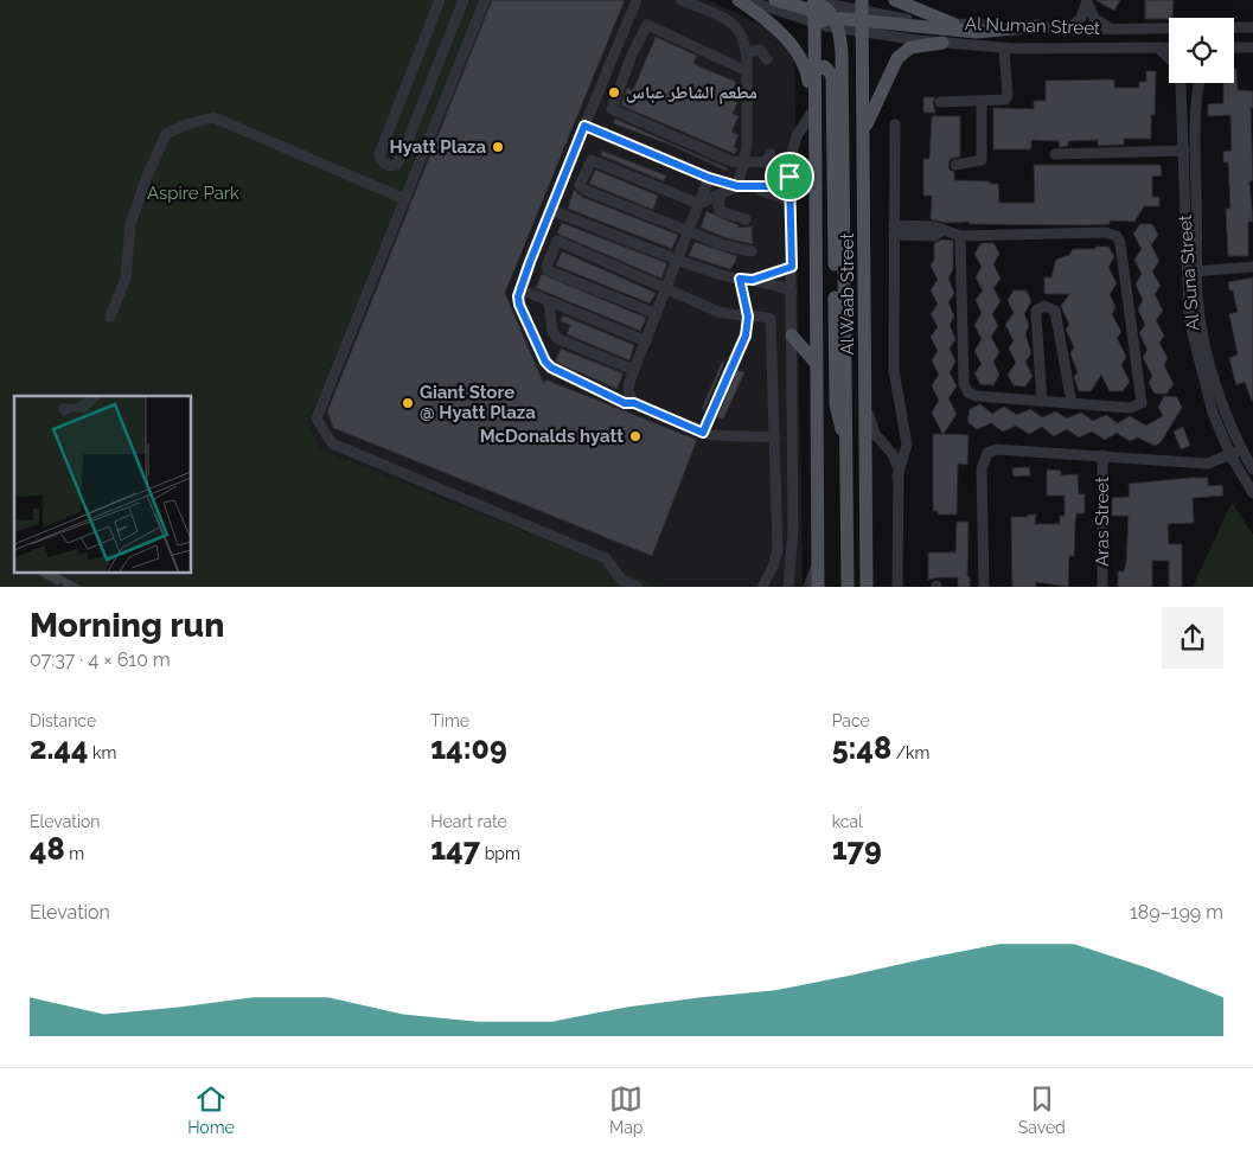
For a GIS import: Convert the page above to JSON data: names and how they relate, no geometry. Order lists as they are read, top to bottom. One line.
{"streets":{"main road":["Al Waab Street"],"street":["Al Numan Street","Al Suna Street","Aras Street"]},"crossings":[["Al Numan Street","Al Suna Street"],["Al Numan Street","Al Waab Street"]],"parks":["Aspire Park"],"places":["مطعم الشاطر عباس","Hyatt Plaza","Giant Store @ Hyatt Plaza","McDonalds hyatt"],"page":{"heading":["Morning run","07:37 · 4 × 610 m"],"stats":[["Distance","2.44 km"],["Time","14:09"],["Pace","5:48 /km"],["Elevation","48 m"],["Heart rate","147 bpm"],["kcal","179"]],"chart":["Elevation","189–199 m"],"tabs":["Home","Map","Saved"]}}
